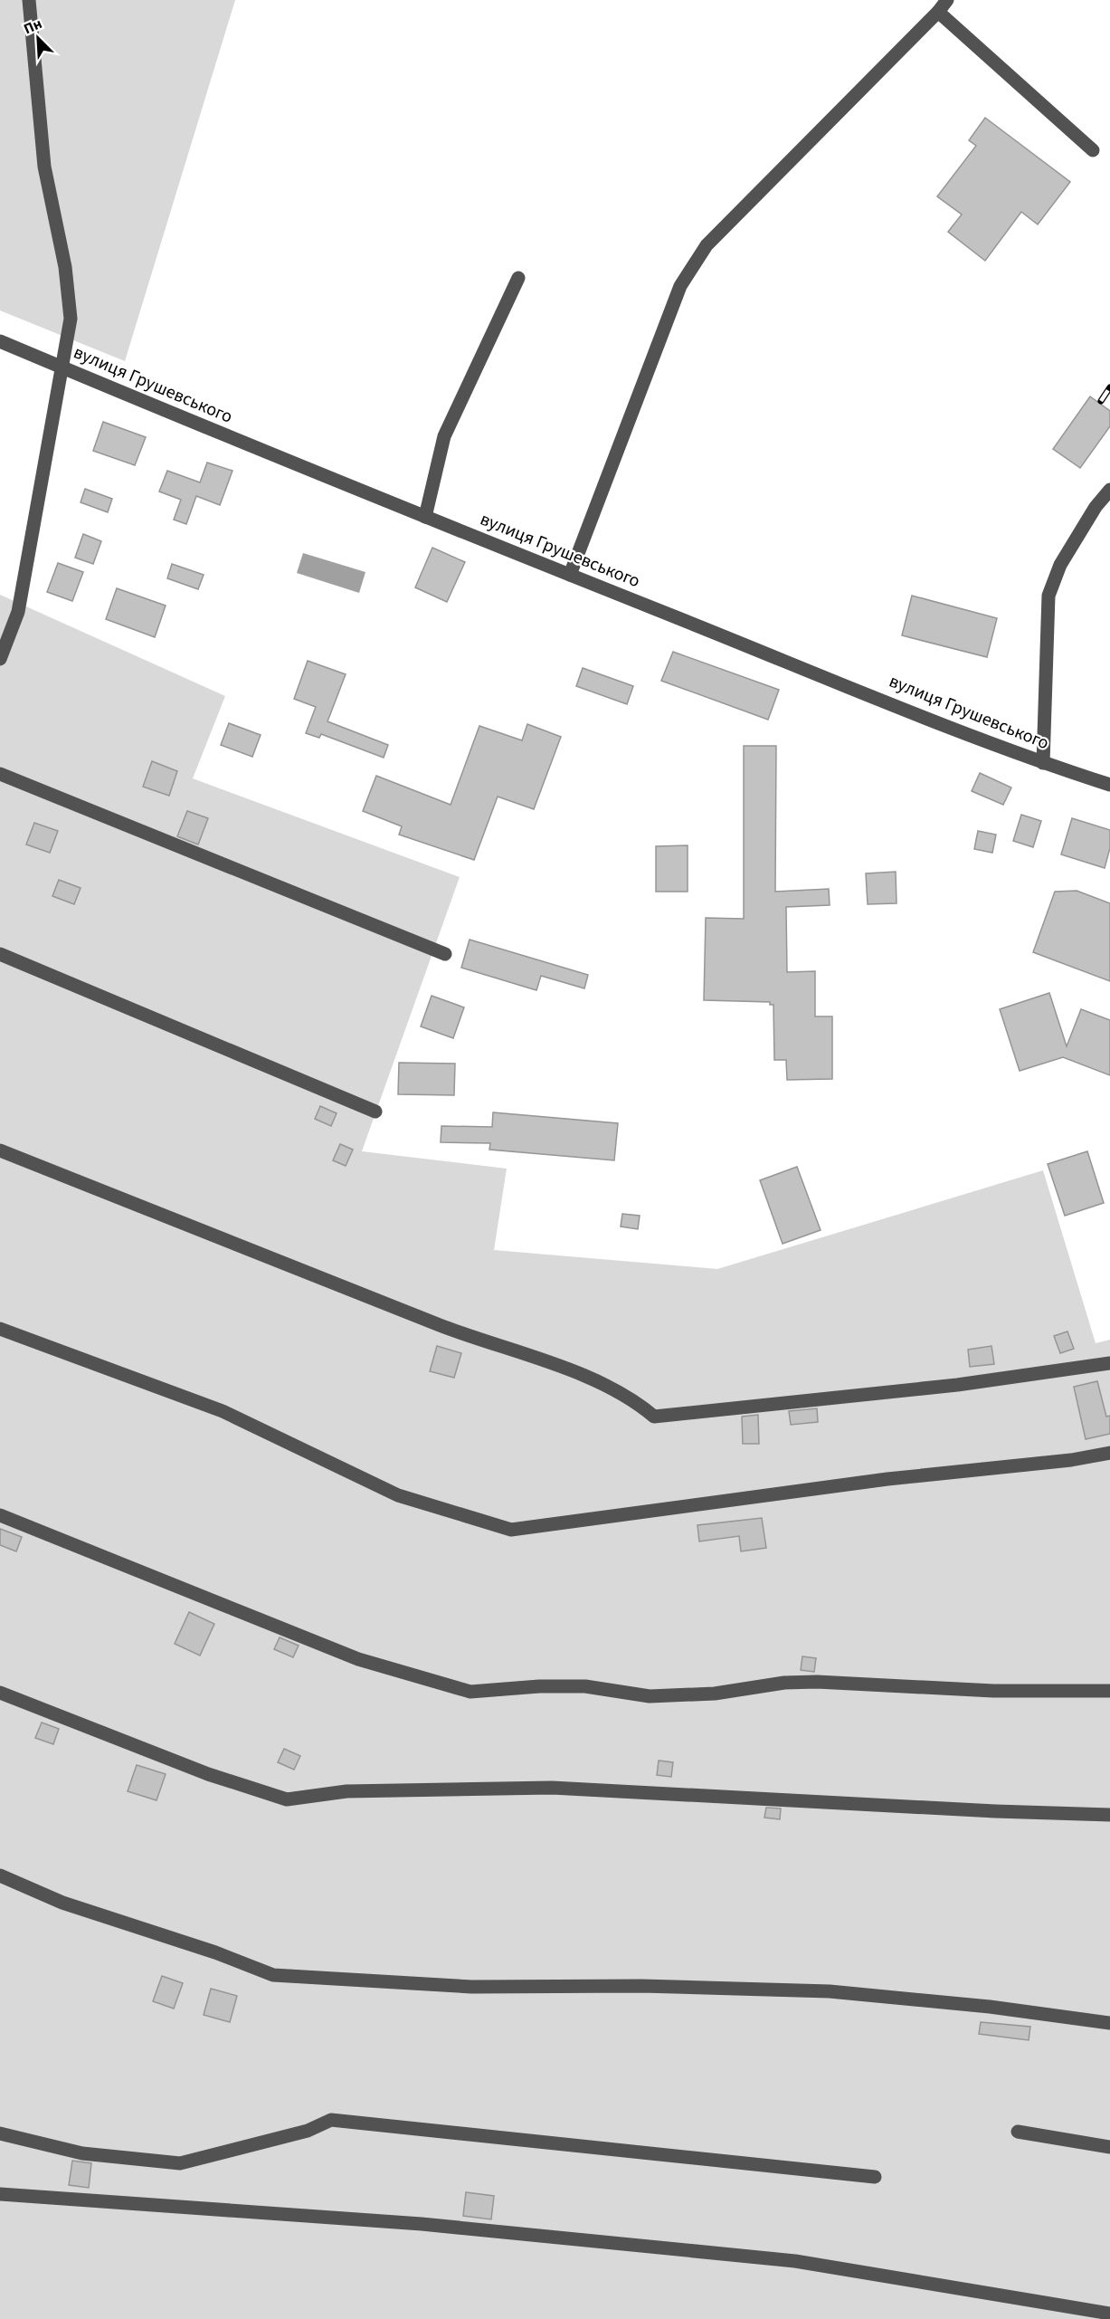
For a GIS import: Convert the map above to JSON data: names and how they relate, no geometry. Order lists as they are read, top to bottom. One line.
{"streets":{"street":["вулиця Грушевського"]},"north":"top left"}
